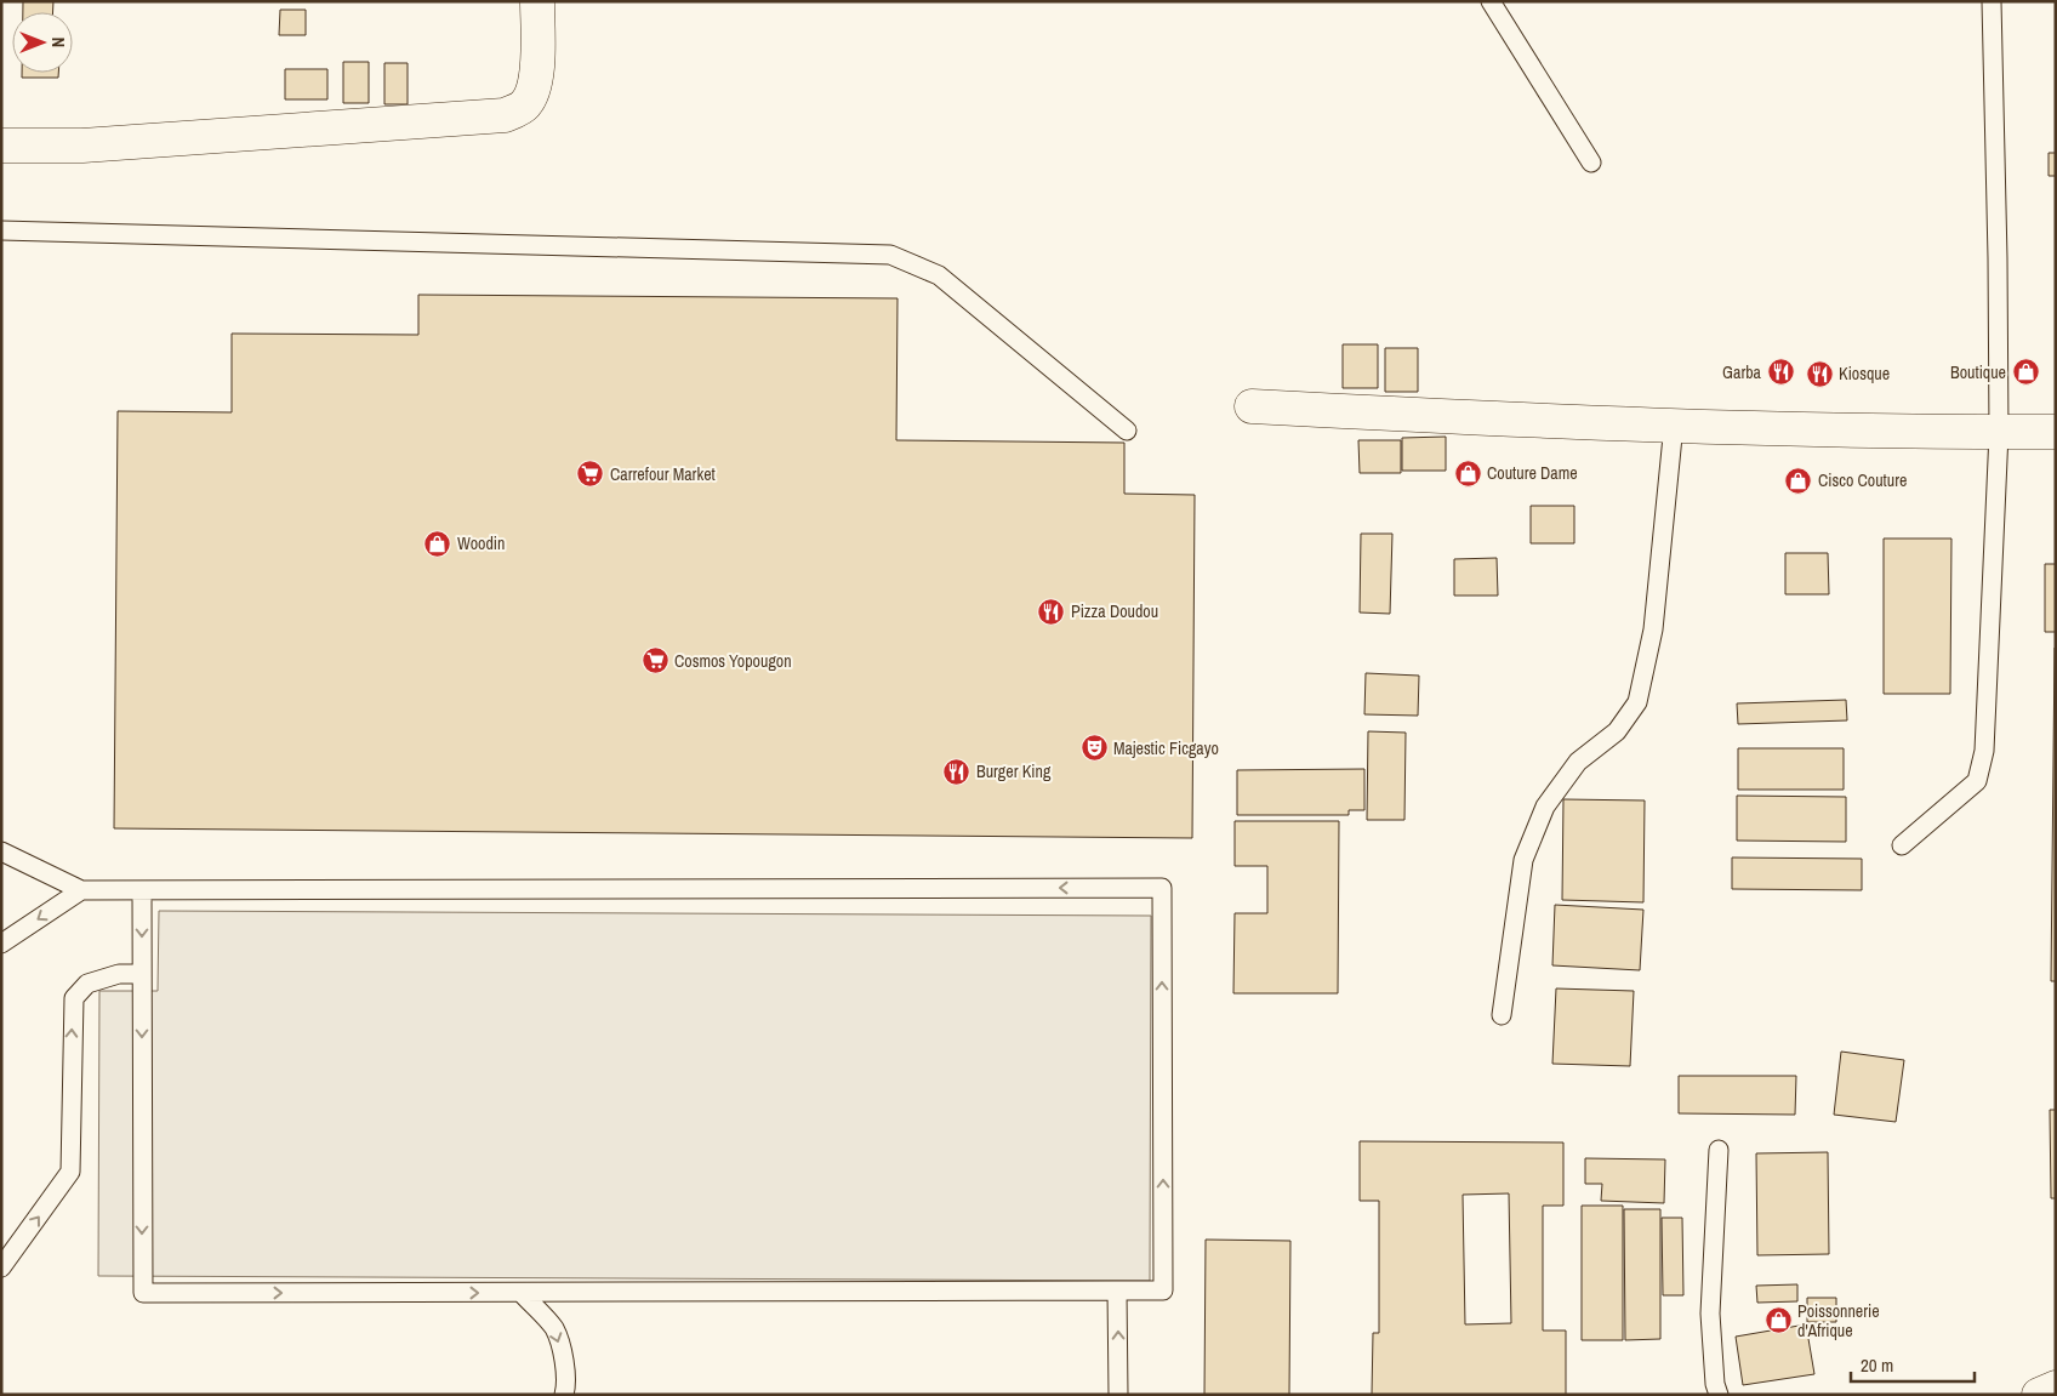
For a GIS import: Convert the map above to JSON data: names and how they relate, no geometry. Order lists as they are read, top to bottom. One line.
{"places":{"restaurant":["Garba","Kiosque","Pizza Doudou","Burger King"],"shop":["Boutique","Couture Dame","Cisco Couture","Woodin","Poissonnerie d'Afrique"],"supermarket":["Carrefour Market","Cosmos Yopougon"],"theatre":["Majestic Ficgayo"]},"scale_bar":"20 m","north":"right"}
